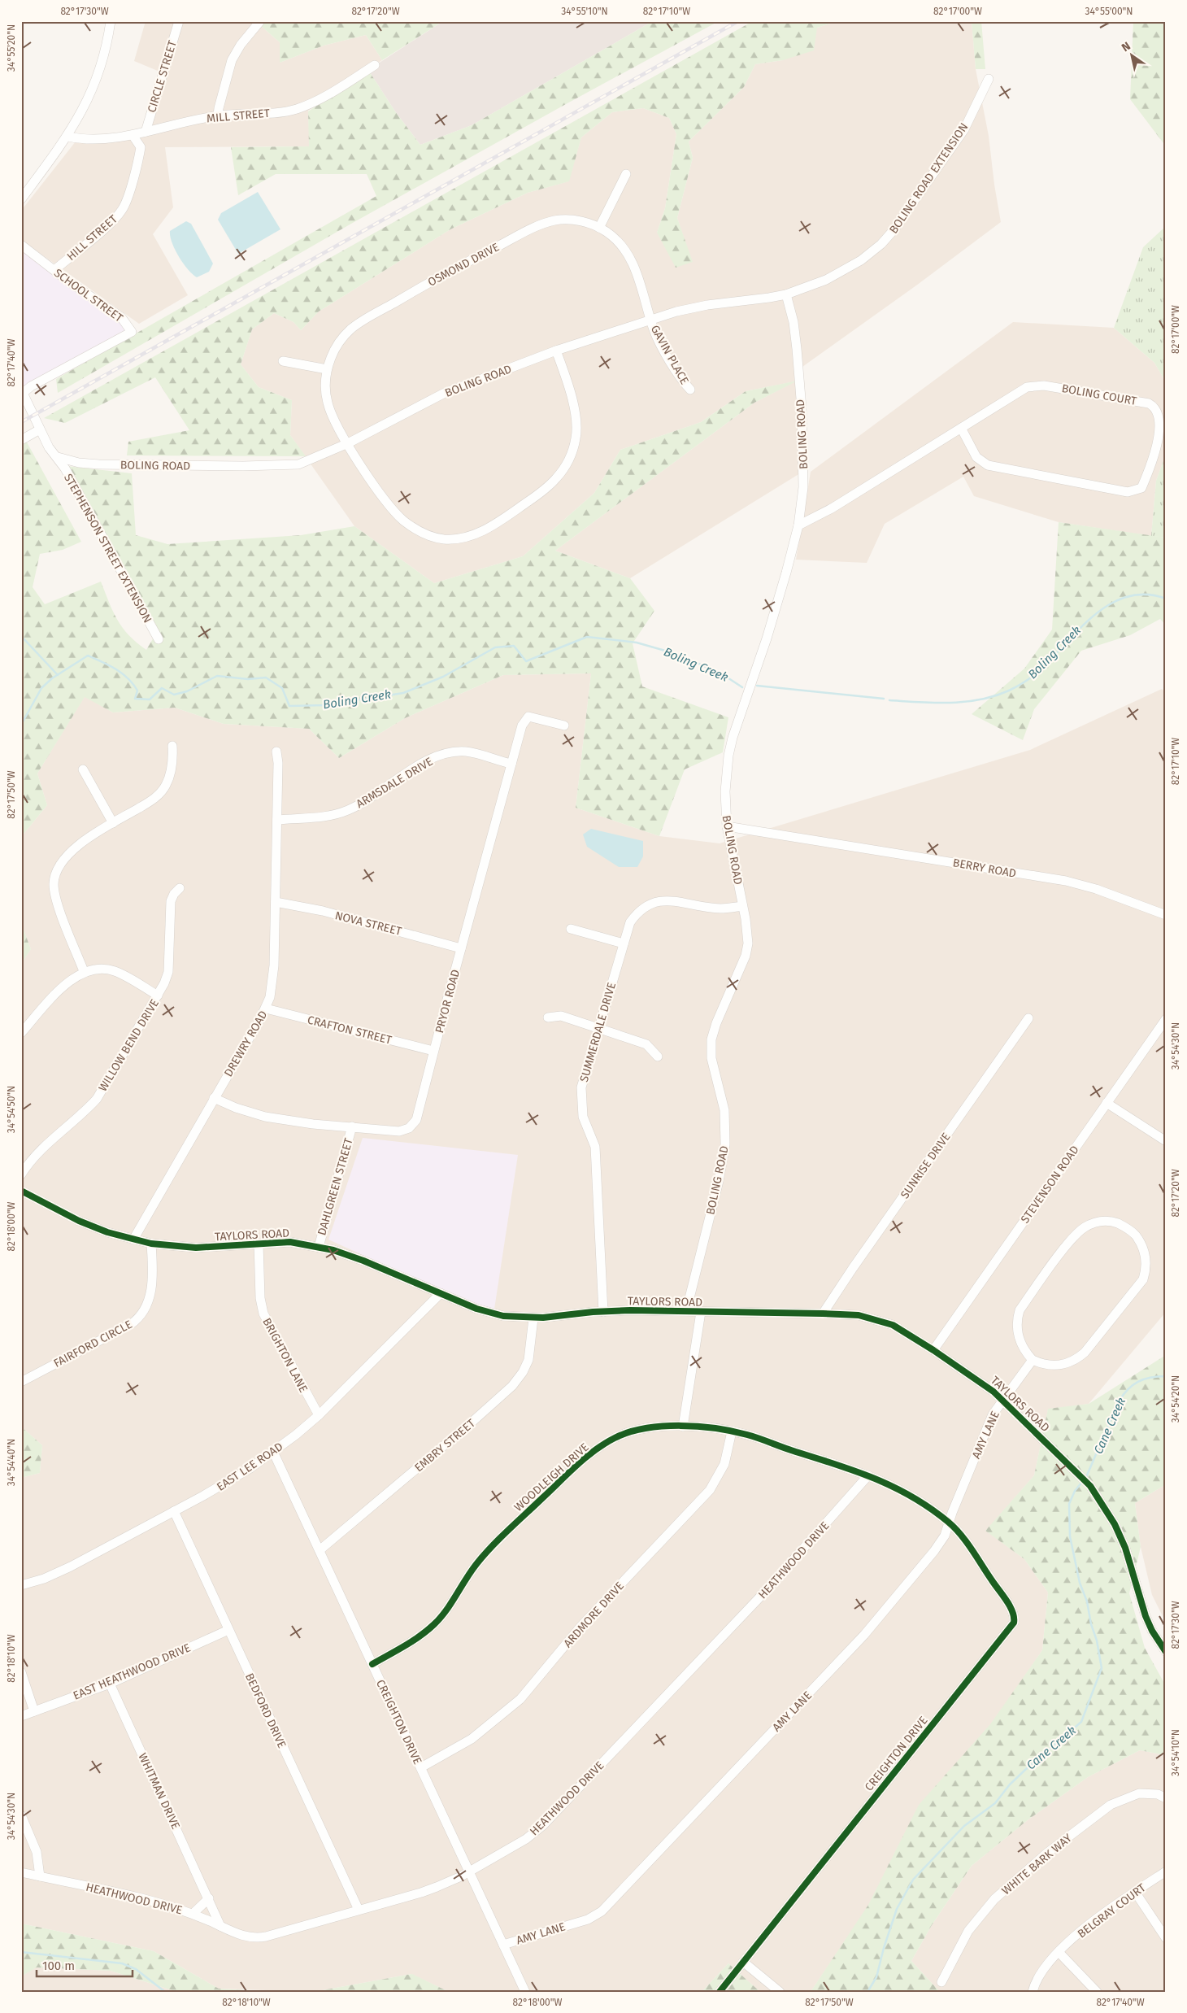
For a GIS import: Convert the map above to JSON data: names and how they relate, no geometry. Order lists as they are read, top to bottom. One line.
{"streets":{"street":["CIRCLE STREET","MILL STREET","BOLING ROAD EXTENSION","HILL STREET","OSMOND DRIVE","SCHOOL STREET","GAVIN PLACE","BOLING ROAD","BOLING COURT","STEPHENSON STREET EXTENSION","ARMSDALE DRIVE","BERRY ROAD","NOVA STREET","PRYOR ROAD","CRAFTON STREET","SUMMERDALE DRIVE","DREWRY ROAD","WILLOW BEND DRIVE","SUNRISE DRIVE","STEVENSON ROAD","DAHLGREEN STREET","TAYLORS ROAD","FAIRFORD CIRCLE","BRIGHTON LANE","AMY LANE","EMBRY STREET","EAST LEE ROAD","WOODLEIGH DRIVE","HEATHWOOD DRIVE","ARDMORE DRIVE","EAST HEATHWOOD DRIVE","BEDFORD DRIVE","CREIGHTON DRIVE","WHITMAN DRIVE","WHITE BARK WAY","BELGRAY COURT"]},"crossings":[["CIRCLE STREET","MILL STREET"],["MILL STREET","HILL STREET"],["BOLING ROAD EXTENSION","BOLING ROAD"],["HILL STREET","SCHOOL STREET"],["OSMOND DRIVE","GAVIN PLACE"],["OSMOND DRIVE","BOLING ROAD"],["SCHOOL STREET","STEPHENSON STREET EXTENSION"],["GAVIN PLACE","BOLING ROAD"],["BOLING ROAD","BOLING COURT"],["BOLING ROAD","STEPHENSON STREET EXTENSION"],["BOLING ROAD","BERRY ROAD"],["BOLING ROAD","SUMMERDALE DRIVE"],["BOLING ROAD","TAYLORS ROAD"],["ARMSDALE DRIVE","PRYOR ROAD"],["ARMSDALE DRIVE","DREWRY ROAD"],["NOVA STREET","PRYOR ROAD"],["NOVA STREET","DREWRY ROAD"],["PRYOR ROAD","CRAFTON STREET"],["PRYOR ROAD","DREWRY ROAD"],["PRYOR ROAD","DAHLGREEN STREET"],["CRAFTON STREET","DREWRY ROAD"],["SUMMERDALE DRIVE","TAYLORS ROAD"],["DREWRY ROAD","TAYLORS ROAD"],["SUNRISE DRIVE","TAYLORS ROAD"],["STEVENSON ROAD","TAYLORS ROAD"],["DAHLGREEN STREET","TAYLORS ROAD"],["TAYLORS ROAD","FAIRFORD CIRCLE"],["TAYLORS ROAD","BRIGHTON LANE"],["TAYLORS ROAD","AMY LANE"],["TAYLORS ROAD","EMBRY STREET"],["TAYLORS ROAD","EAST LEE ROAD"],["BRIGHTON LANE","EAST LEE ROAD"],["AMY LANE","WOODLEIGH DRIVE"],["AMY LANE","CREIGHTON DRIVE"],["EMBRY STREET","CREIGHTON DRIVE"],["EAST LEE ROAD","BEDFORD DRIVE"],["EAST LEE ROAD","CREIGHTON DRIVE"],["WOODLEIGH DRIVE","HEATHWOOD DRIVE"],["WOODLEIGH DRIVE","ARDMORE DRIVE"],["WOODLEIGH DRIVE","CREIGHTON DRIVE"],["HEATHWOOD DRIVE","BEDFORD DRIVE"],["HEATHWOOD DRIVE","CREIGHTON DRIVE"],["HEATHWOOD DRIVE","WHITMAN DRIVE"],["ARDMORE DRIVE","CREIGHTON DRIVE"],["EAST HEATHWOOD DRIVE","BEDFORD DRIVE"],["EAST HEATHWOOD DRIVE","WHITMAN DRIVE"]],"water":["Boling Creek","Cane Creek"],"scale_bar":"100 m","north":"top left","coordinates":["82°17'30\"W","82°17'20\"W","34°55'10\"N","82°17'10\"W","82°17'00\"W","34°55'00\"N","34°55'20\"N","82°17'40\"W","82°17'50\"W","34°54'30\"N","34°54'50\"N","82°18'00\"W","34°54'20\"N","34°54'40\"N","82°18'10\"W","34°54'10\"N"]}
